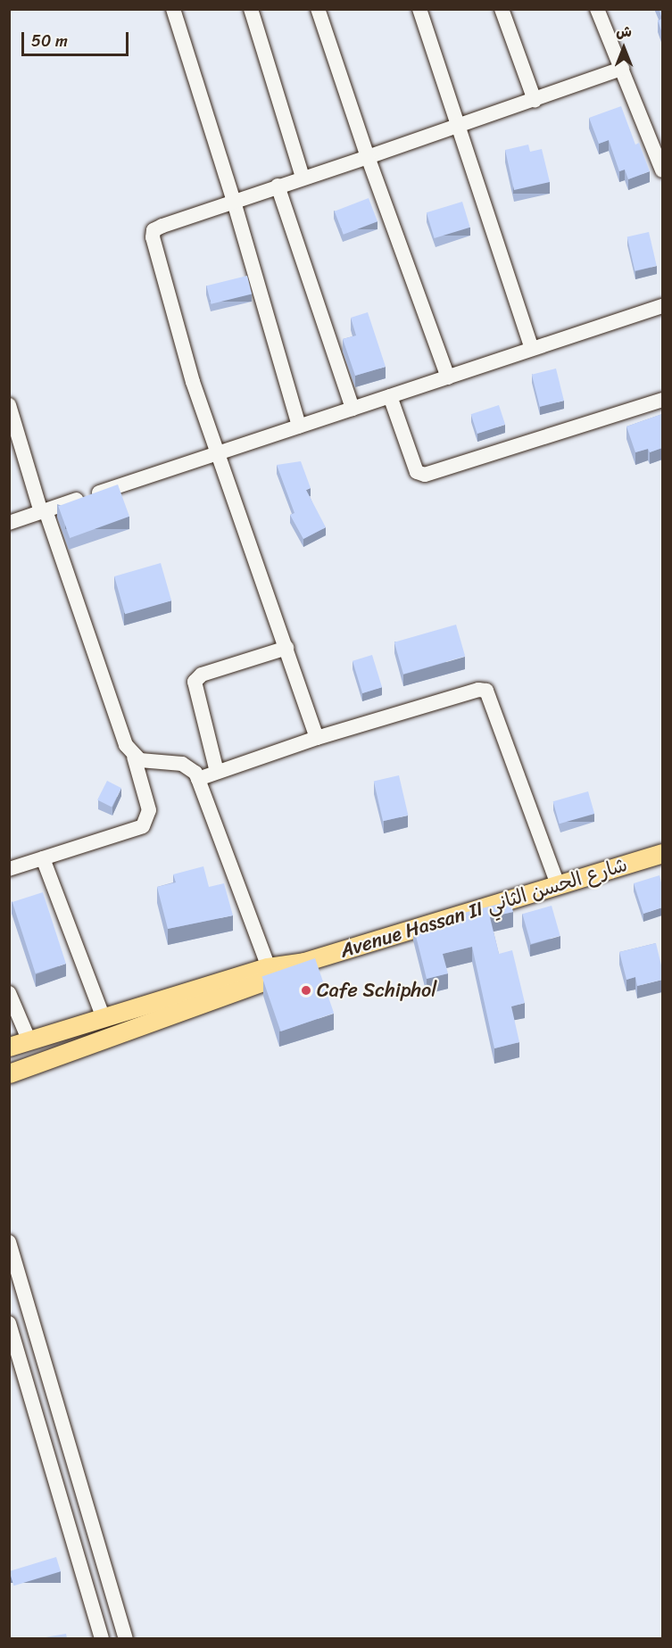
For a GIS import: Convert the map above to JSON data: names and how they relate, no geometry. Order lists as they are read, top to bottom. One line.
{"streets":{"main road":["Avenue Hassan II شارع الحسن الثاني"]},"places":["Cafe Schiphol"],"scale_bar":"50 m","north":"top"}
